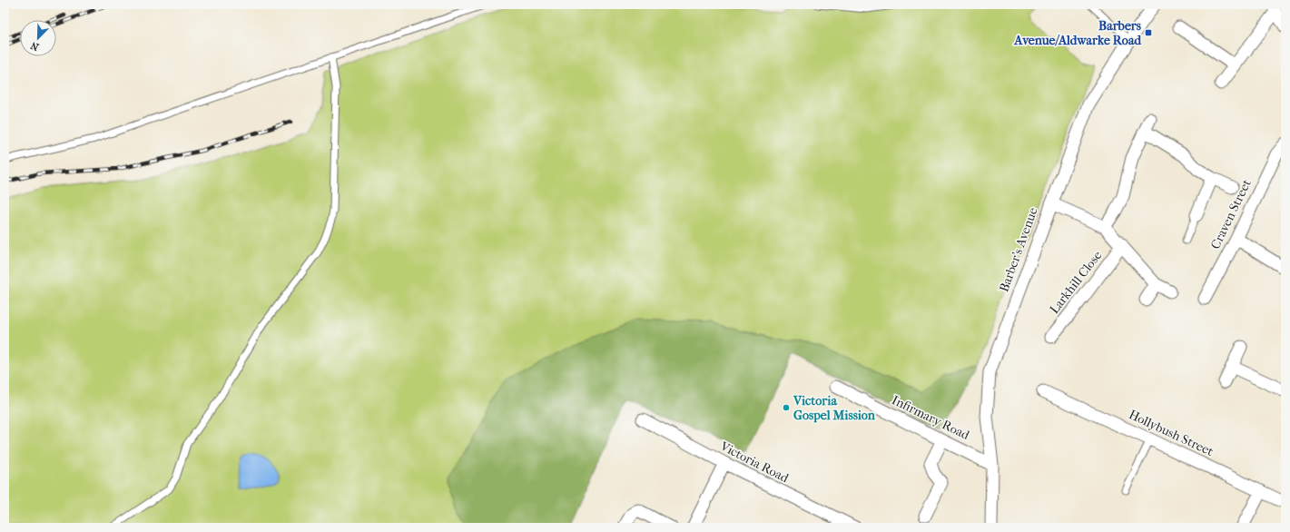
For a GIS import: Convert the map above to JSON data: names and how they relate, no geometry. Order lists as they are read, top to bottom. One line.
{"streets":{"street":["Craven Street","Barber's Avenue","Larkhill Close","Infirmary Road","Hollybush Street","Victoria Road"]},"crossings":[["Barber's Avenue","Infirmary Road"]],"places":{"transit":["Barbers Avenue/Aldwarke Road"],"other":["Victoria Gospel Mission"]},"north":"bottom left"}
